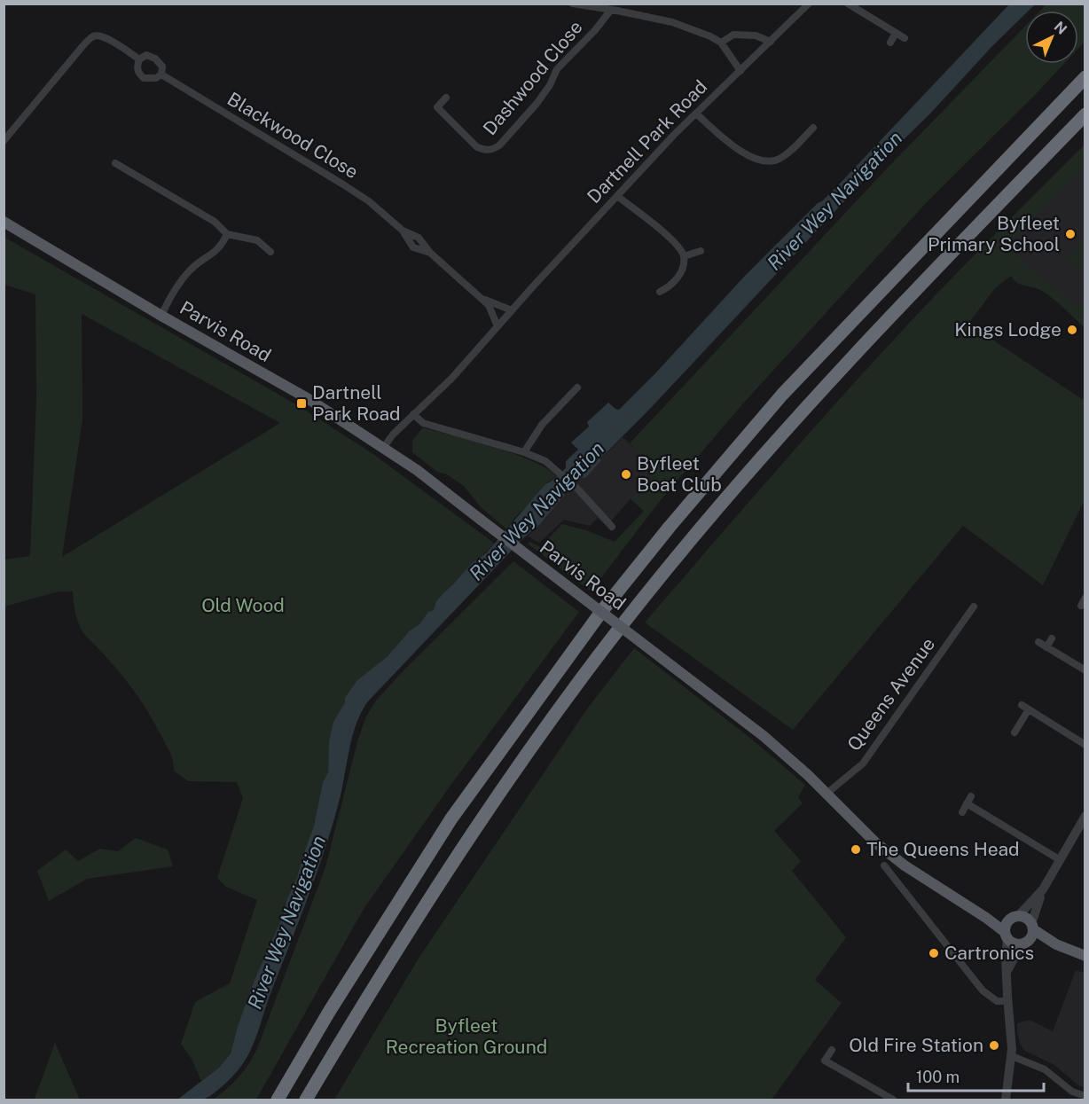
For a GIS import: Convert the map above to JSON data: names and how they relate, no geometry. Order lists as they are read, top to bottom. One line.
{"streets":{"main road":["Parvis Road"],"street":["Dashwood Close","Blackwood Close","Dartnell Park Road","Queens Avenue"]},"crossings":[["Blackwood Close","Dartnell Park Road"],["Dartnell Park Road","Parvis Road"],["Parvis Road","Queens Avenue"]],"water":["River Wey Navigation"],"parks":["Old Wood","Byfleet Recreation Ground"],"places":{"other":["Byfleet Primary School","Kings Lodge","Byfleet Boat Club","The Queens Head","Cartronics","Old Fire Station"],"transit":["Dartnell Park Road"]},"scale_bar":"100 m","north":"top right"}
